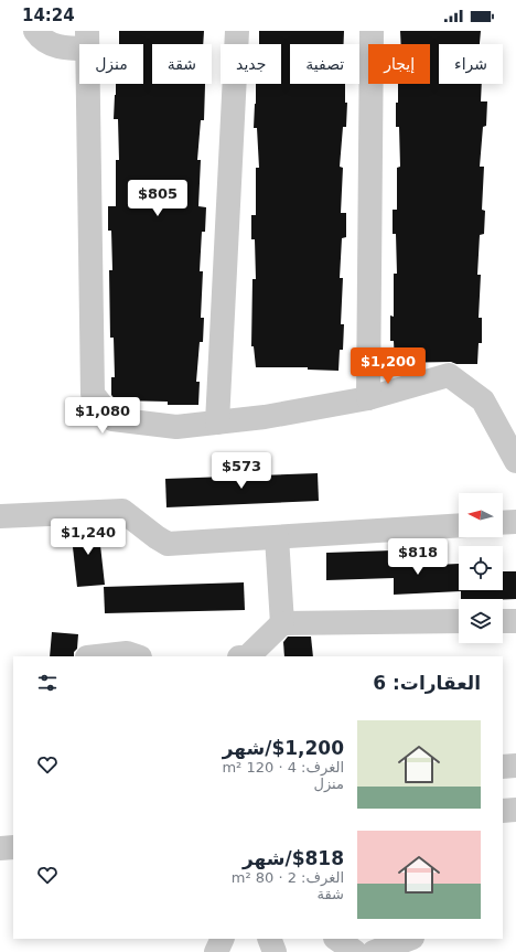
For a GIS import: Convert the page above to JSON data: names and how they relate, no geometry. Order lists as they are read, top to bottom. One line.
{"north":"left","page":{"status":"14:24","chip":["شراء","إيجار","تصفية","جديد","شقة","منزل"],"price":["$805","$1,200","$1,080","$573","$1,240","$818"],"heading":"العقارات: 6","list":[{"name":"$1,200/شهر","note":"الغرف: 4 · 120 m² · منزل"},{"name":"$818/شهر","note":"الغرف: 2 · 80 m² · شقة"}]}}
